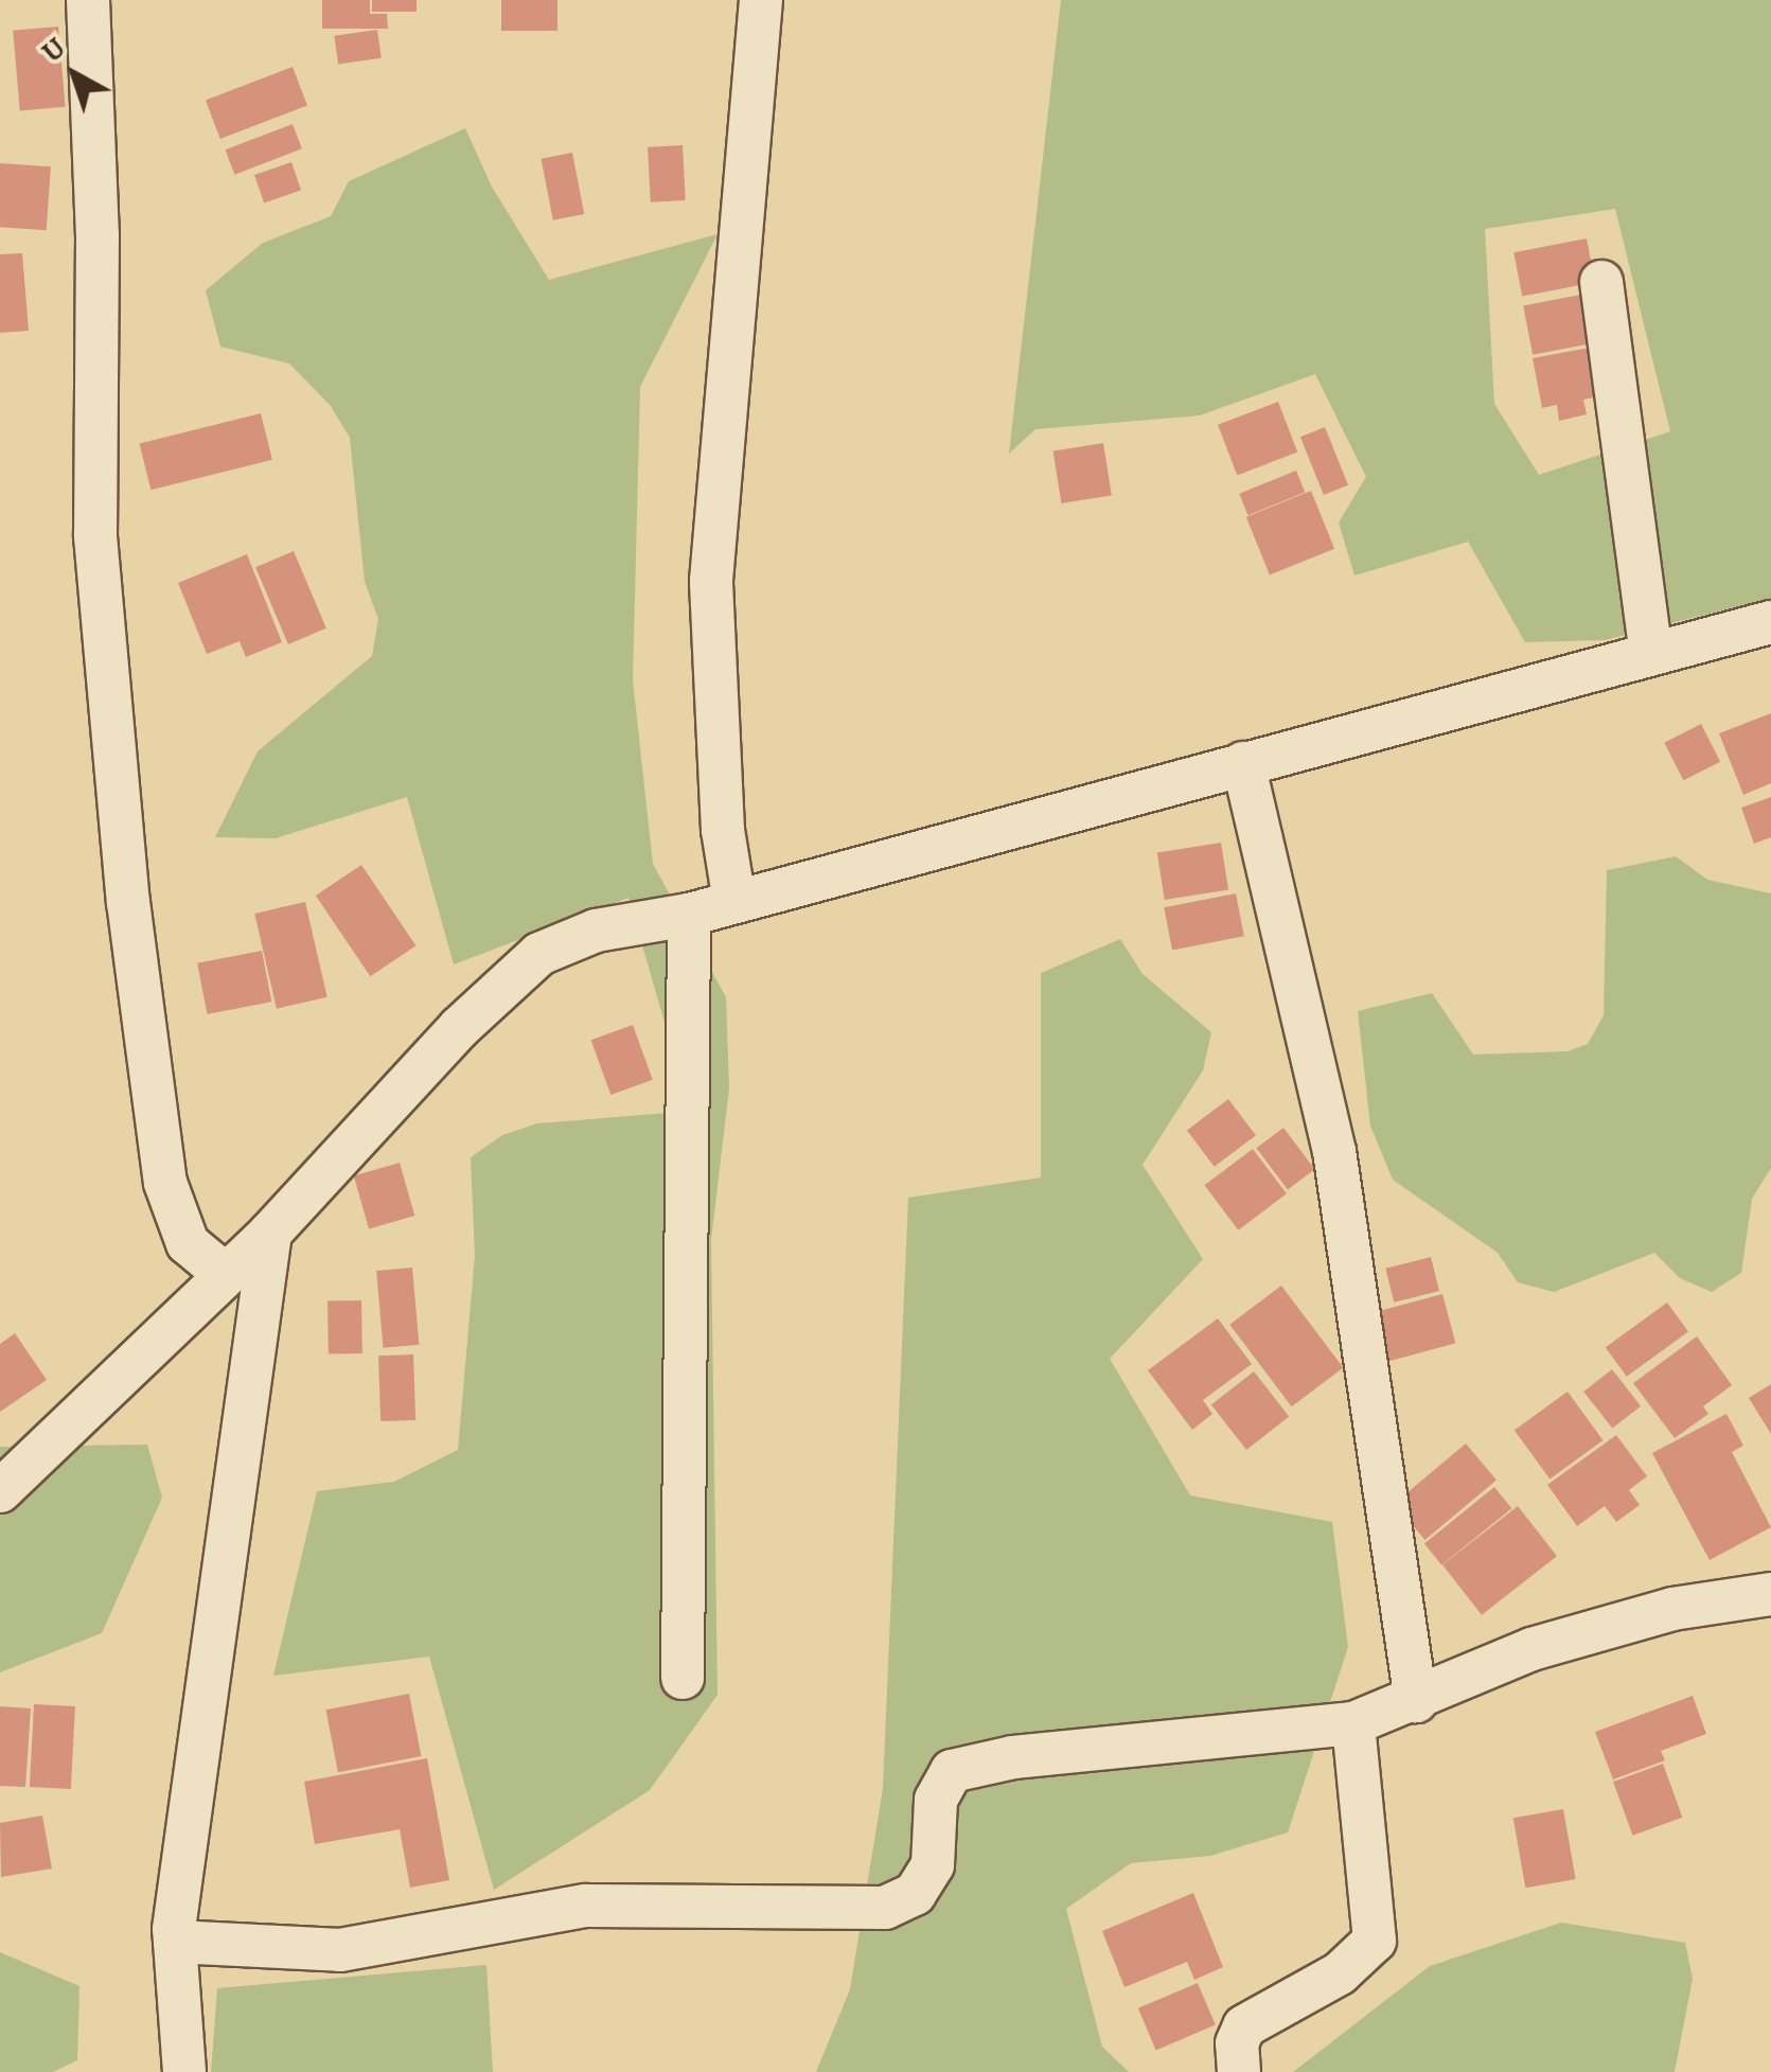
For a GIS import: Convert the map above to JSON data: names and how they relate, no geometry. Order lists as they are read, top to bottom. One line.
{"north":"top left"}
